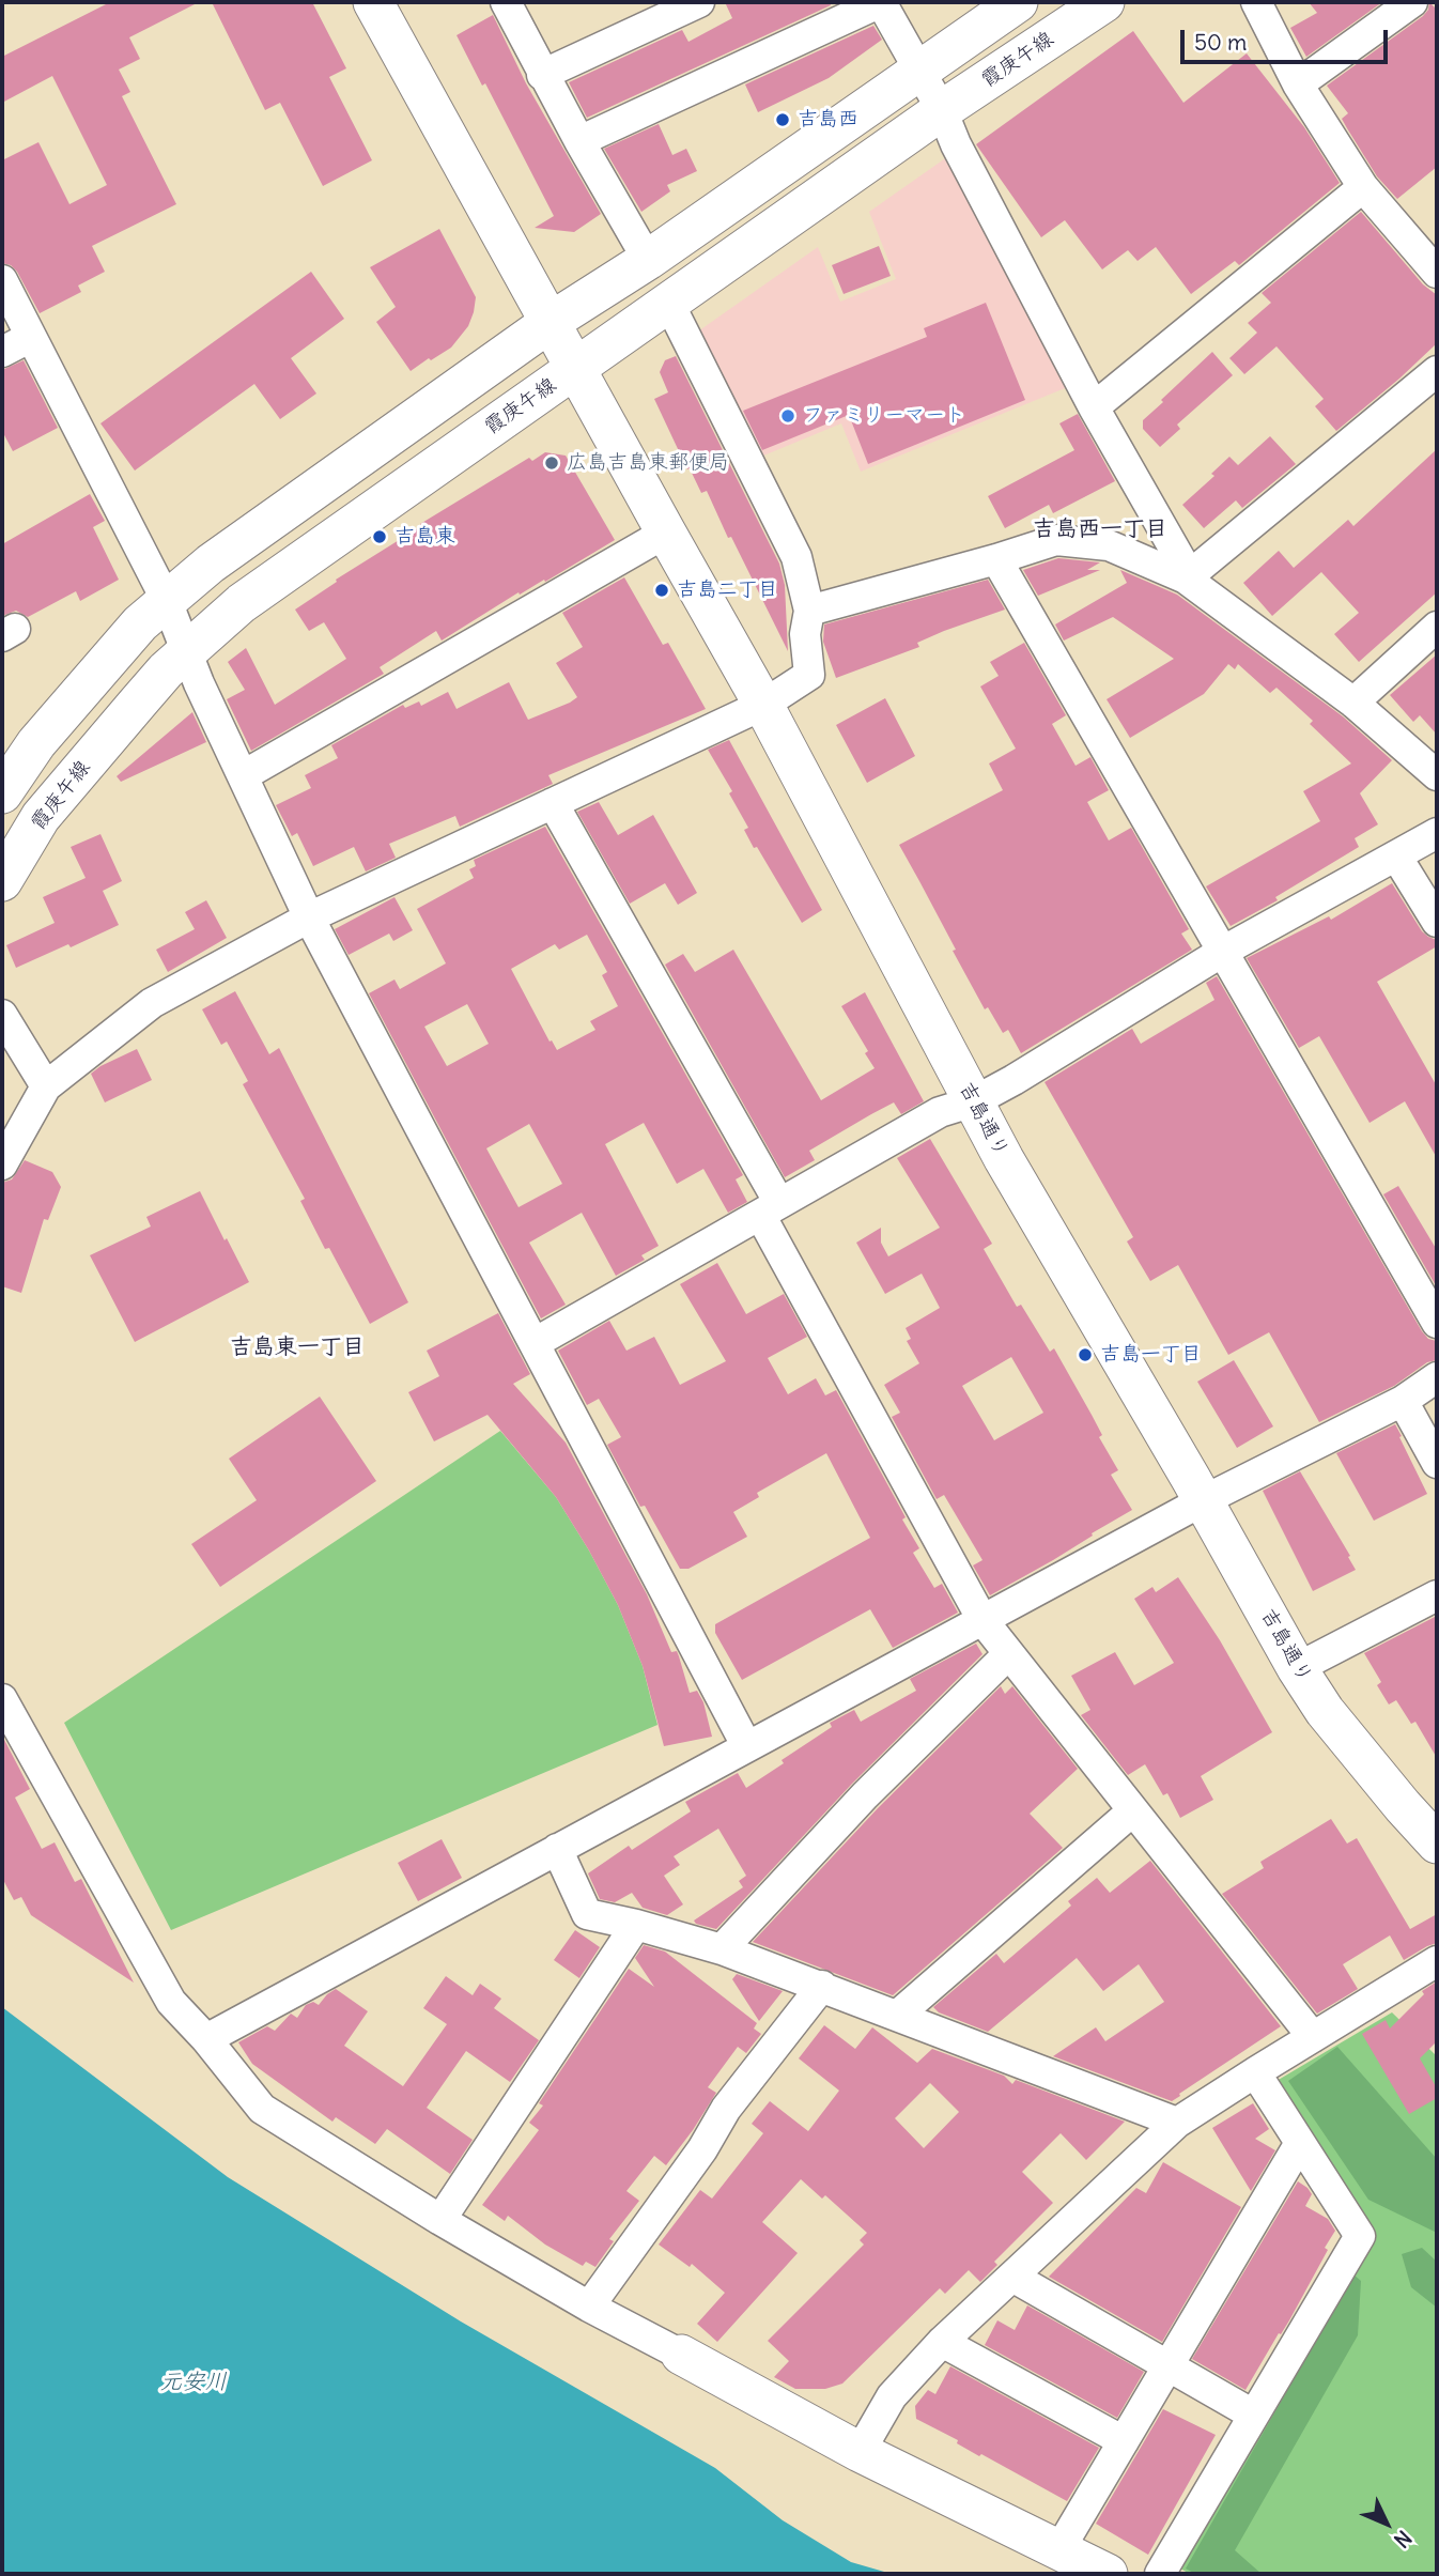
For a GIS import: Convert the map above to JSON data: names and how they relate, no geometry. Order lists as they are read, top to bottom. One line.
{"streets":{"street":["霞庚午線","吉島通り"]},"crossings":[["霞庚午線","吉島通り"]],"districts":["吉島西一丁目","吉島東一丁目"],"water":["元安川"],"places":["吉島西","ファミリーマート","広島吉島東郵便局","吉島東","吉島二丁目","吉島一丁目"],"scale_bar":"50 m","north":"bottom right"}
